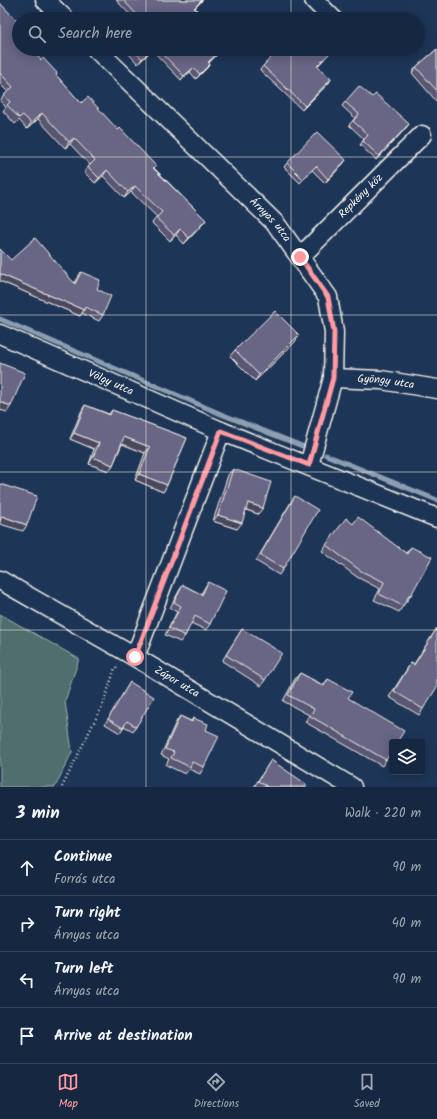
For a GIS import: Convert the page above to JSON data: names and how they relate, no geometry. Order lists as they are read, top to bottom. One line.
{"streets":{"street":["Repkény köz","Árnyas utca","Völgy utca","Gyöngy utca","Zápor utca"]},"crossings":[["Repkény köz","Árnyas utca"],["Árnyas utca","Gyöngy utca"]],"page":{"search":"Search here","heading":["3 min","Walk · 220 m"],"list":[["Continue","Forrás utca","90 m"],["Turn right","Árnyas utca","40 m"],["Turn left","Árnyas utca","90 m"],"Arrive at destination"],"nav":["Map","Directions","Saved"]}}
